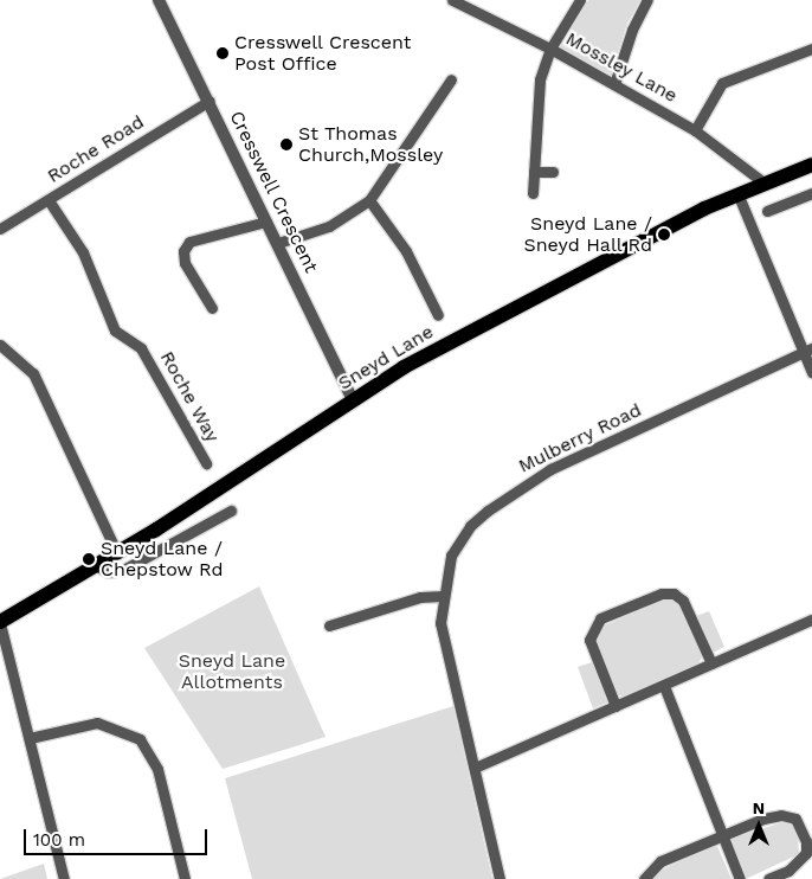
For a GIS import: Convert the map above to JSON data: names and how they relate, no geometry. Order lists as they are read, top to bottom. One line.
{"streets":{"main road":["Sneyd Lane"],"street":["Mossley Lane","Roche Road","Cresswell Crescent","Roche Way","Mulberry Road"]},"crossings":[["Mossley Lane","Sneyd Lane"],["Roche Road","Cresswell Crescent"],["Roche Road","Roche Way"],["Cresswell Crescent","Sneyd Lane"]],"parks":["Sneyd Lane Allotments"],"places":["Cresswell Crescent Post Office","St Thomas Church,Mossley","Sneyd Lane / Sneyd Hall Rd","Sneyd Lane / Chepstow Rd"],"scale_bar":"100 m","north":"top"}
